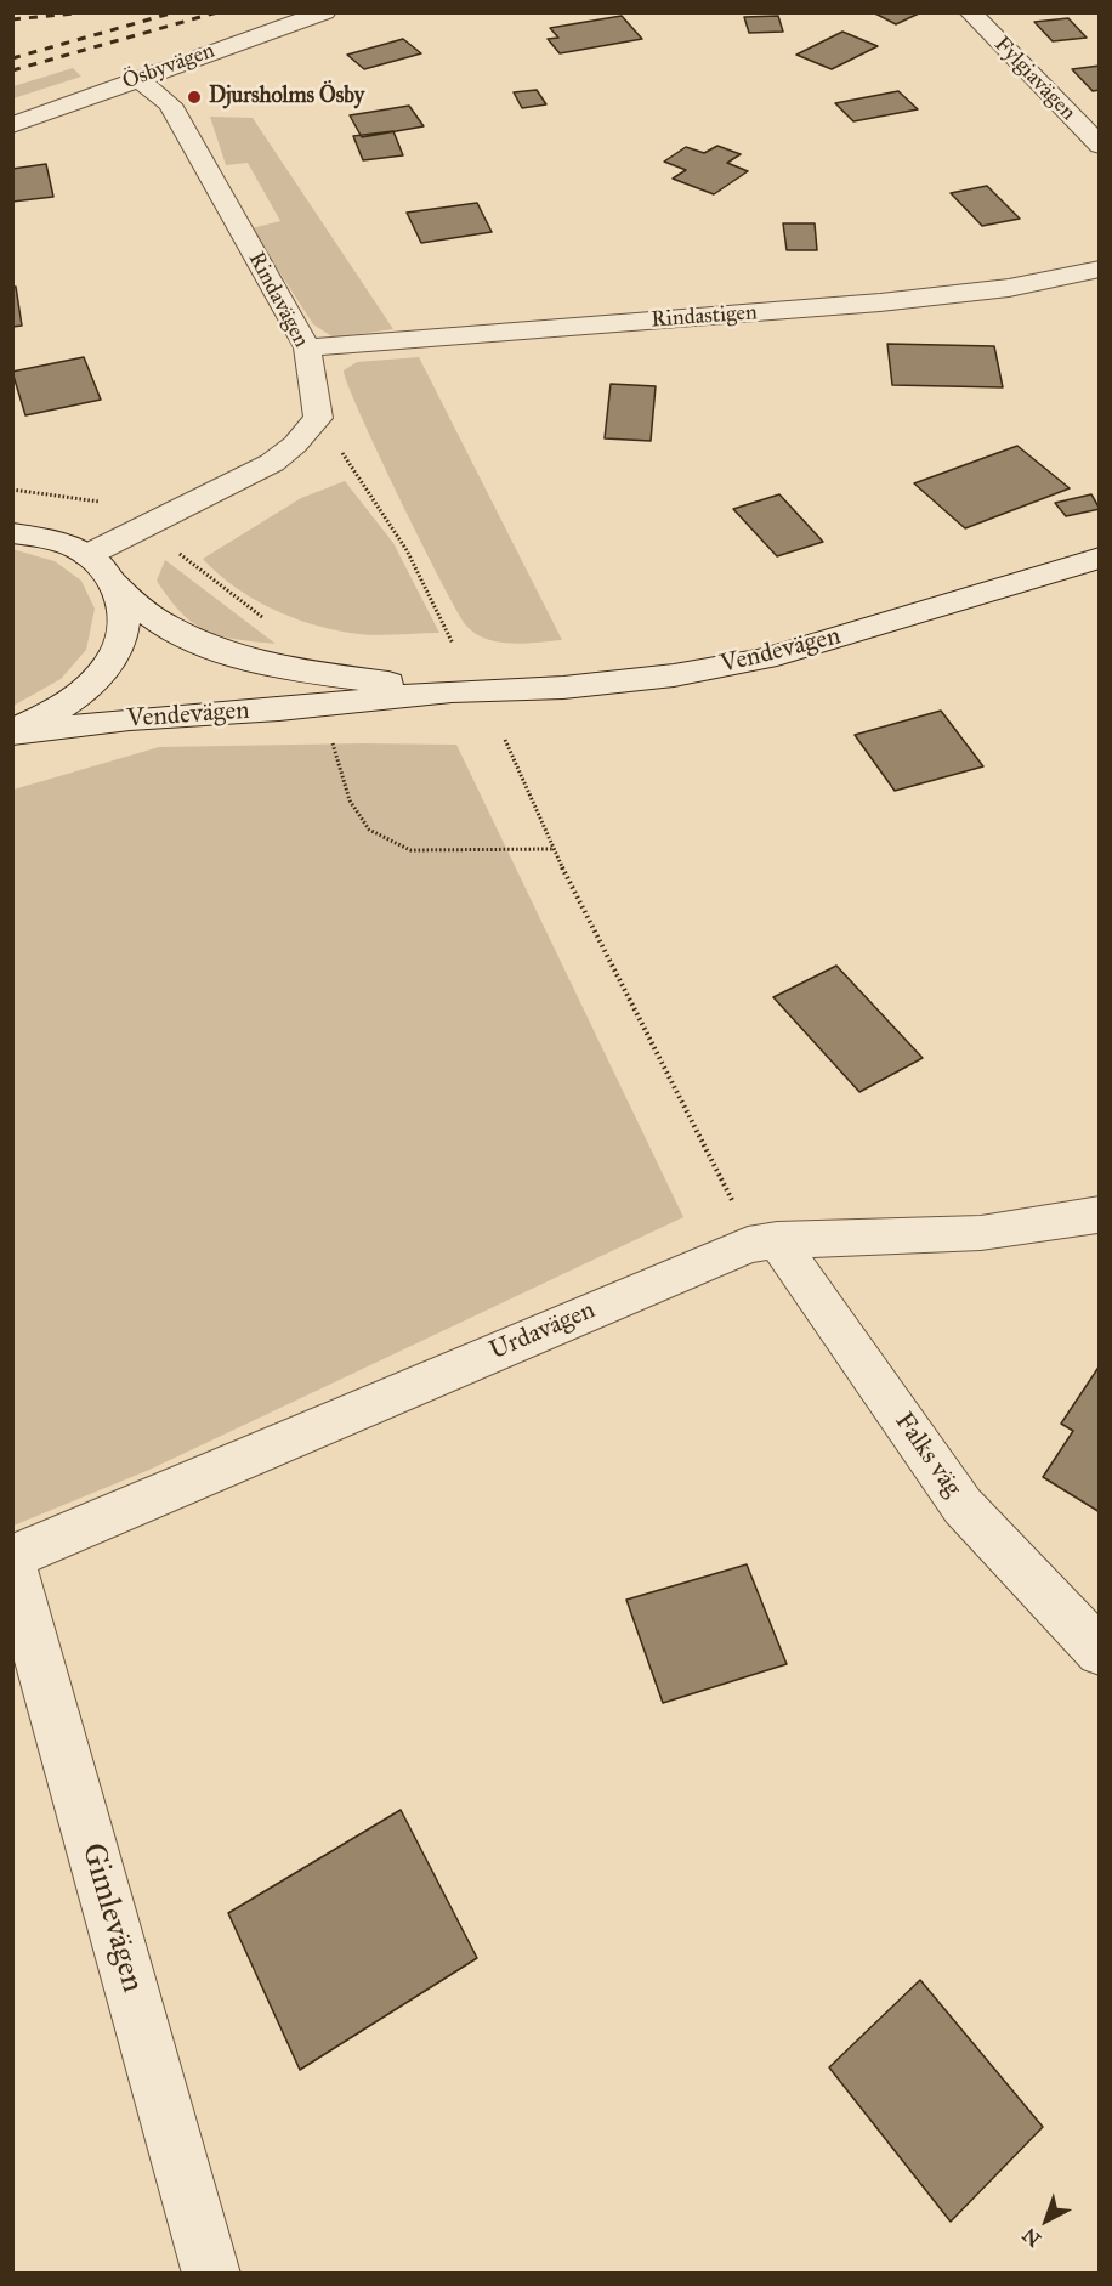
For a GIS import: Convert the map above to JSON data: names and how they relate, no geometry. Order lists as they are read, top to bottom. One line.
{"streets":{"street":["Ösbyvägen","Fylgiavägen","Rindavägen","Rindastigen","Vendevägen","Urdavägen","Falks väg","Gimlevägen"]},"crossings":[["Ösbyvägen","Rindavägen"],["Rindavägen","Rindastigen"],["Rindavägen","Vendevägen"],["Urdavägen","Falks väg"],["Urdavägen","Gimlevägen"]],"places":["Djursholms Ösby"],"north":"bottom left"}
